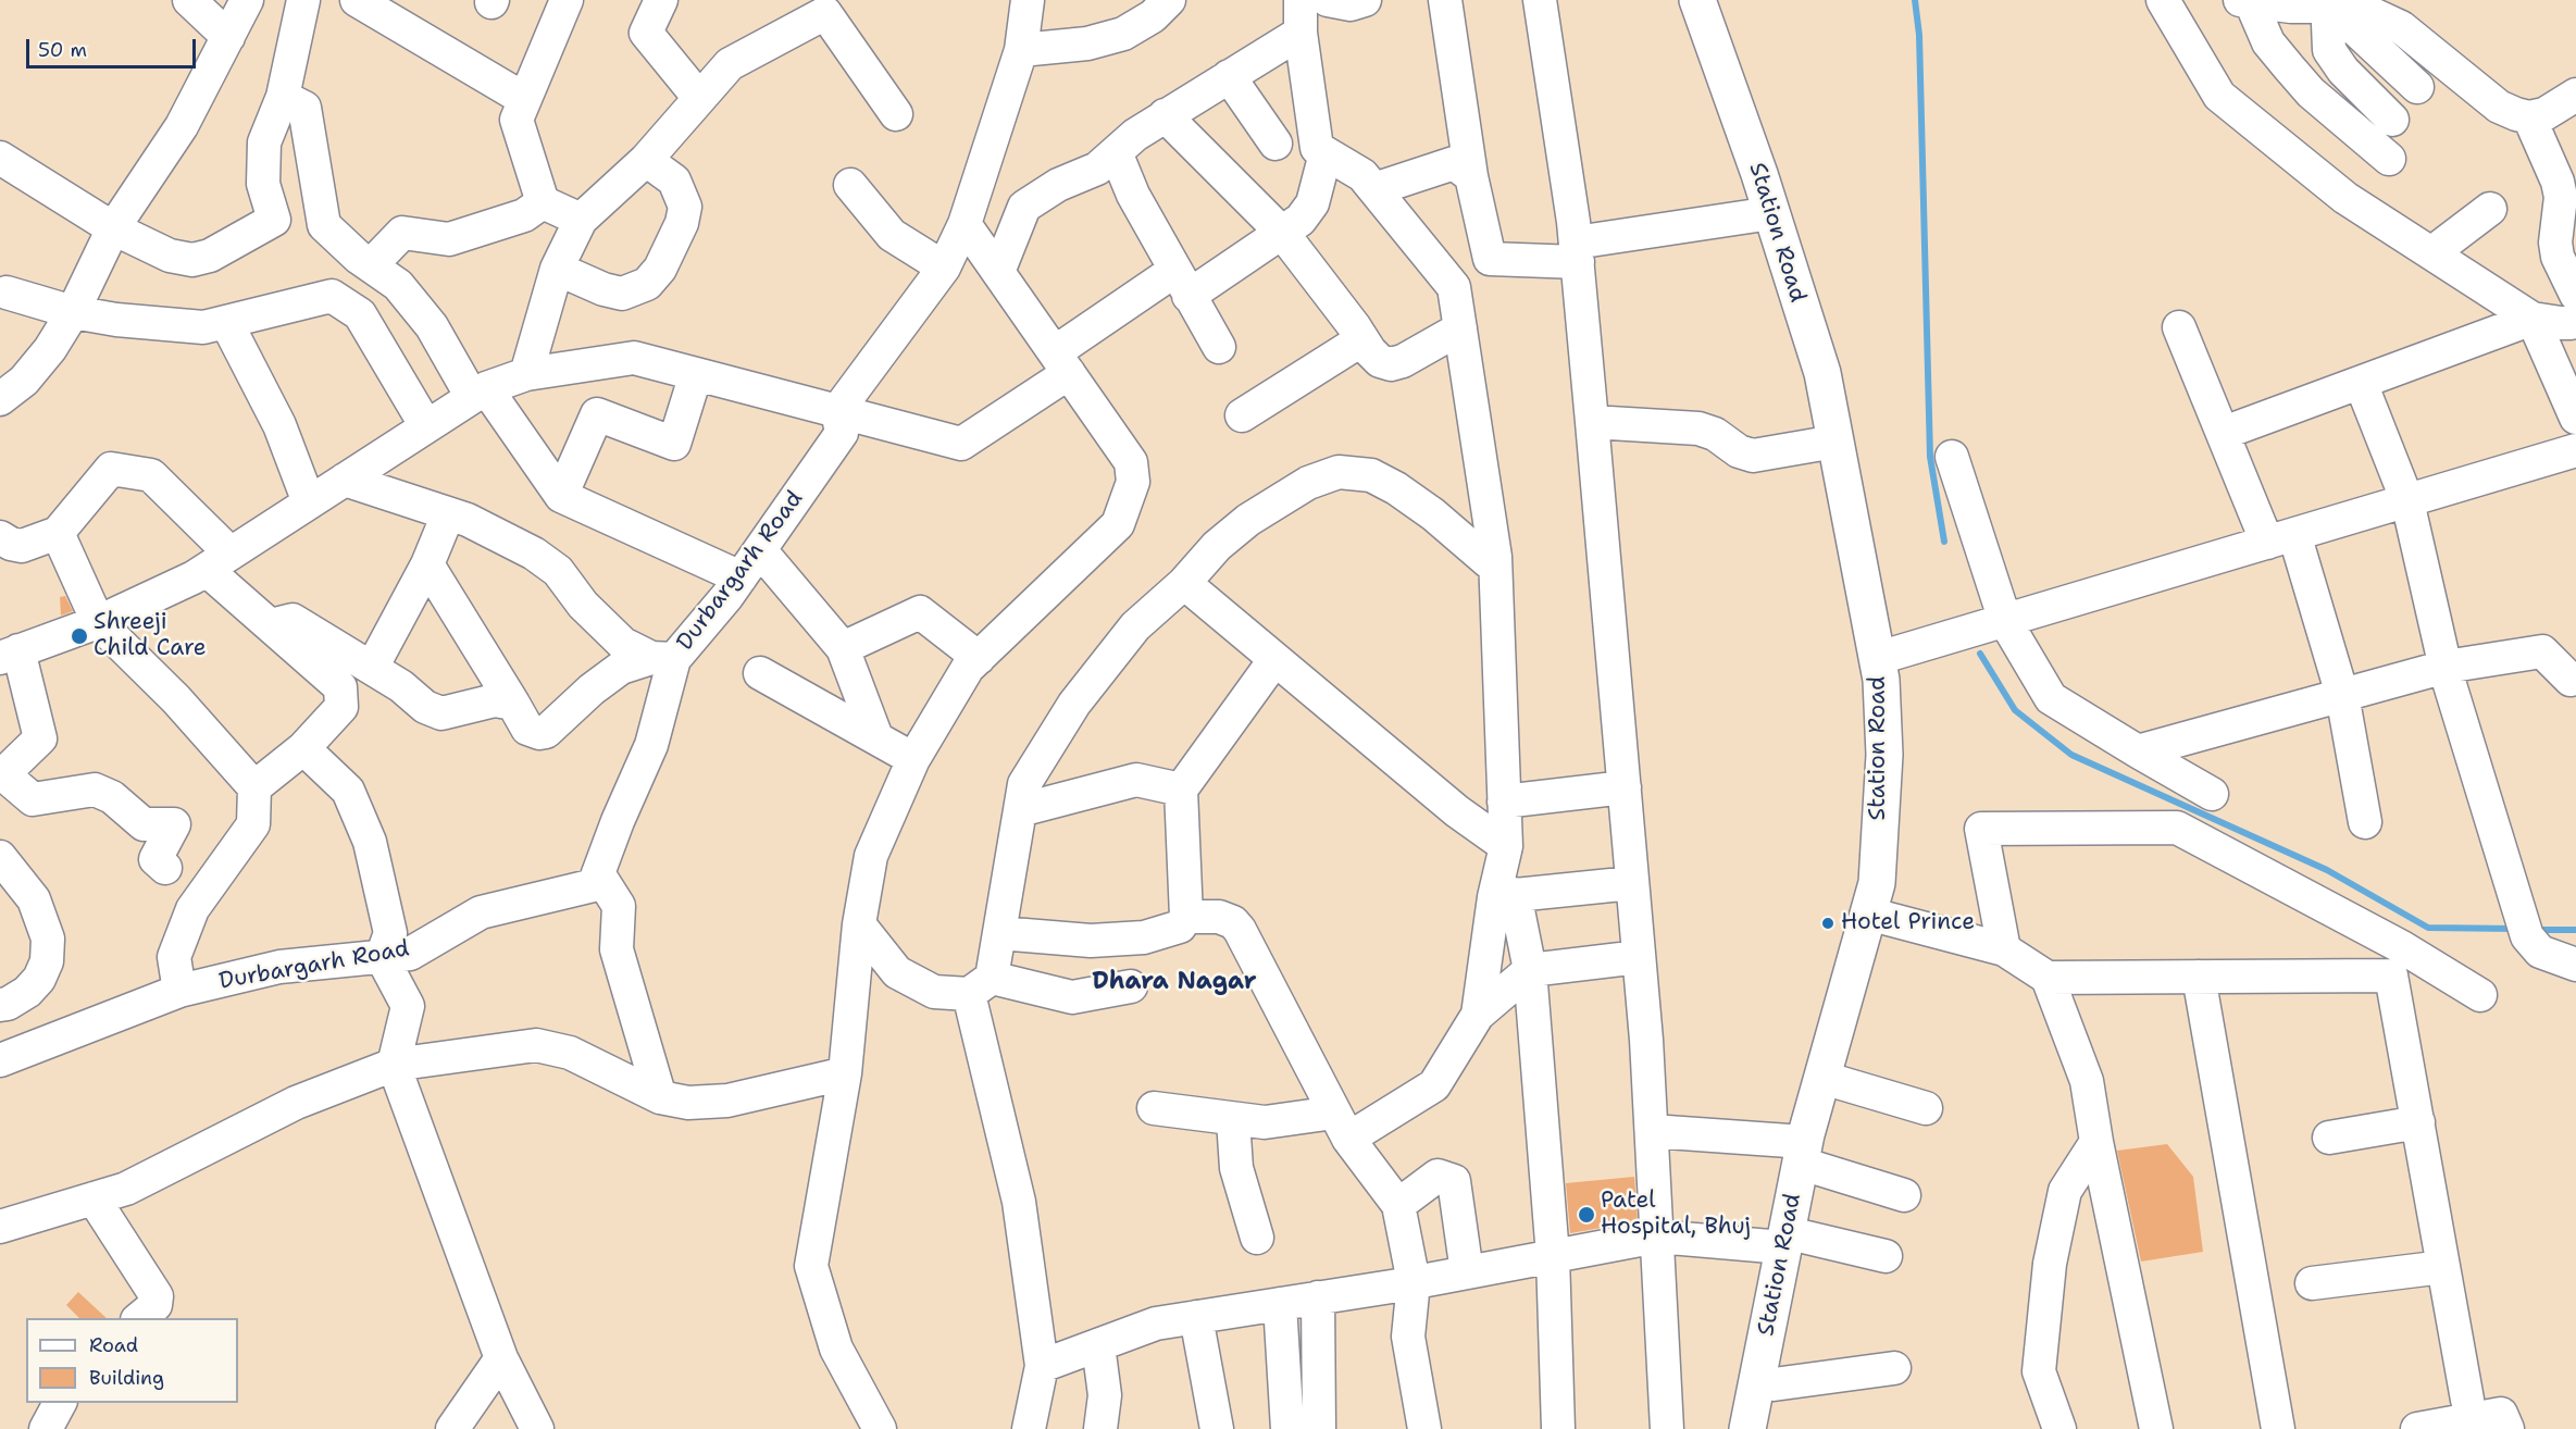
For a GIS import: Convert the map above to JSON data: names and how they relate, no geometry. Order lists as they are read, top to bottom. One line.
{"streets":{"main road":["Station Road"],"street":["Durbargarh Road"]},"districts":["Dhara Nagar"],"places":["Shreeji Child Care","Hotel Prince","Patel Hospital, Bhuj"],"legend":["Road","Building"],"scale_bar":"50 m"}
